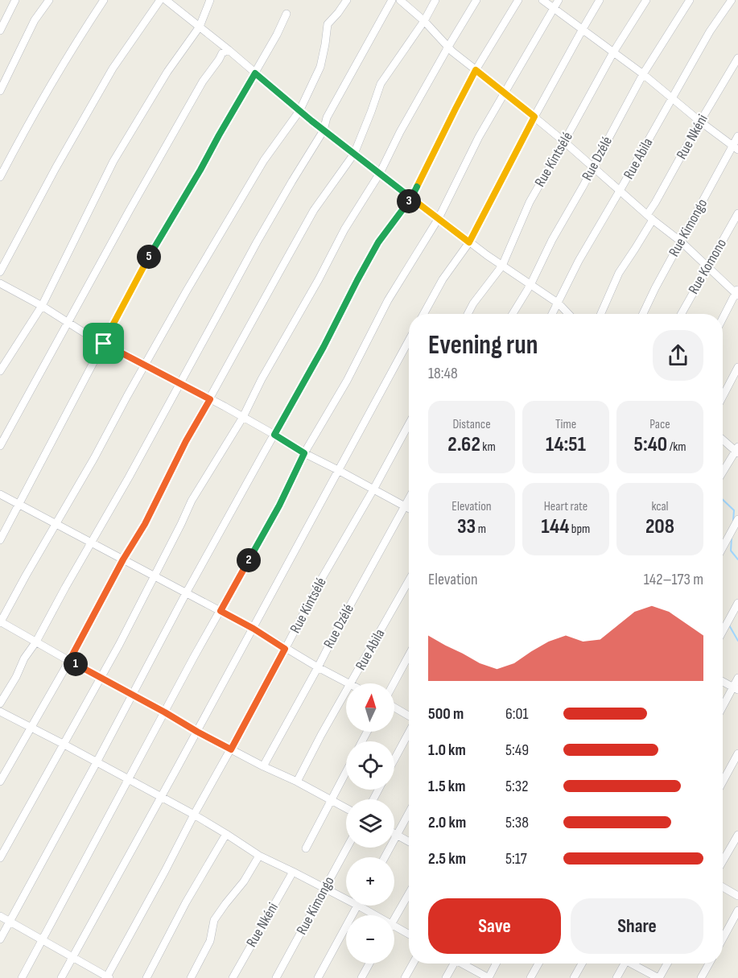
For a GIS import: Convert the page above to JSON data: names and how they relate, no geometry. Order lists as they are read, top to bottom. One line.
{"streets":{"street":["Rue Nkéni","Rue Dzélé","Rue Abila","Rue Kintsélé","Rue Kimongo","Rue Komono"]},"north":"top","page":{"pins":["3","5","2","1"],"heading":["Evening run","18:48"],"stats":[["Distance","2.62 km"],["Time","14:51"],["Pace","5:40 /km"],["Elevation","33 m"],["Heart rate","144 bpm"],["kcal","208"]],"chart":["Elevation","142–173 m"],"map_buttons":["+","−"],"list":[{"name":"500 m","note":"6:01"},{"name":"1.0 km","note":"5:49"},{"name":"1.5 km","note":"5:32"},{"name":"2.0 km","note":"5:38"},{"name":"2.5 km","note":"5:17"}],"buttons":["Save","Share"]}}
